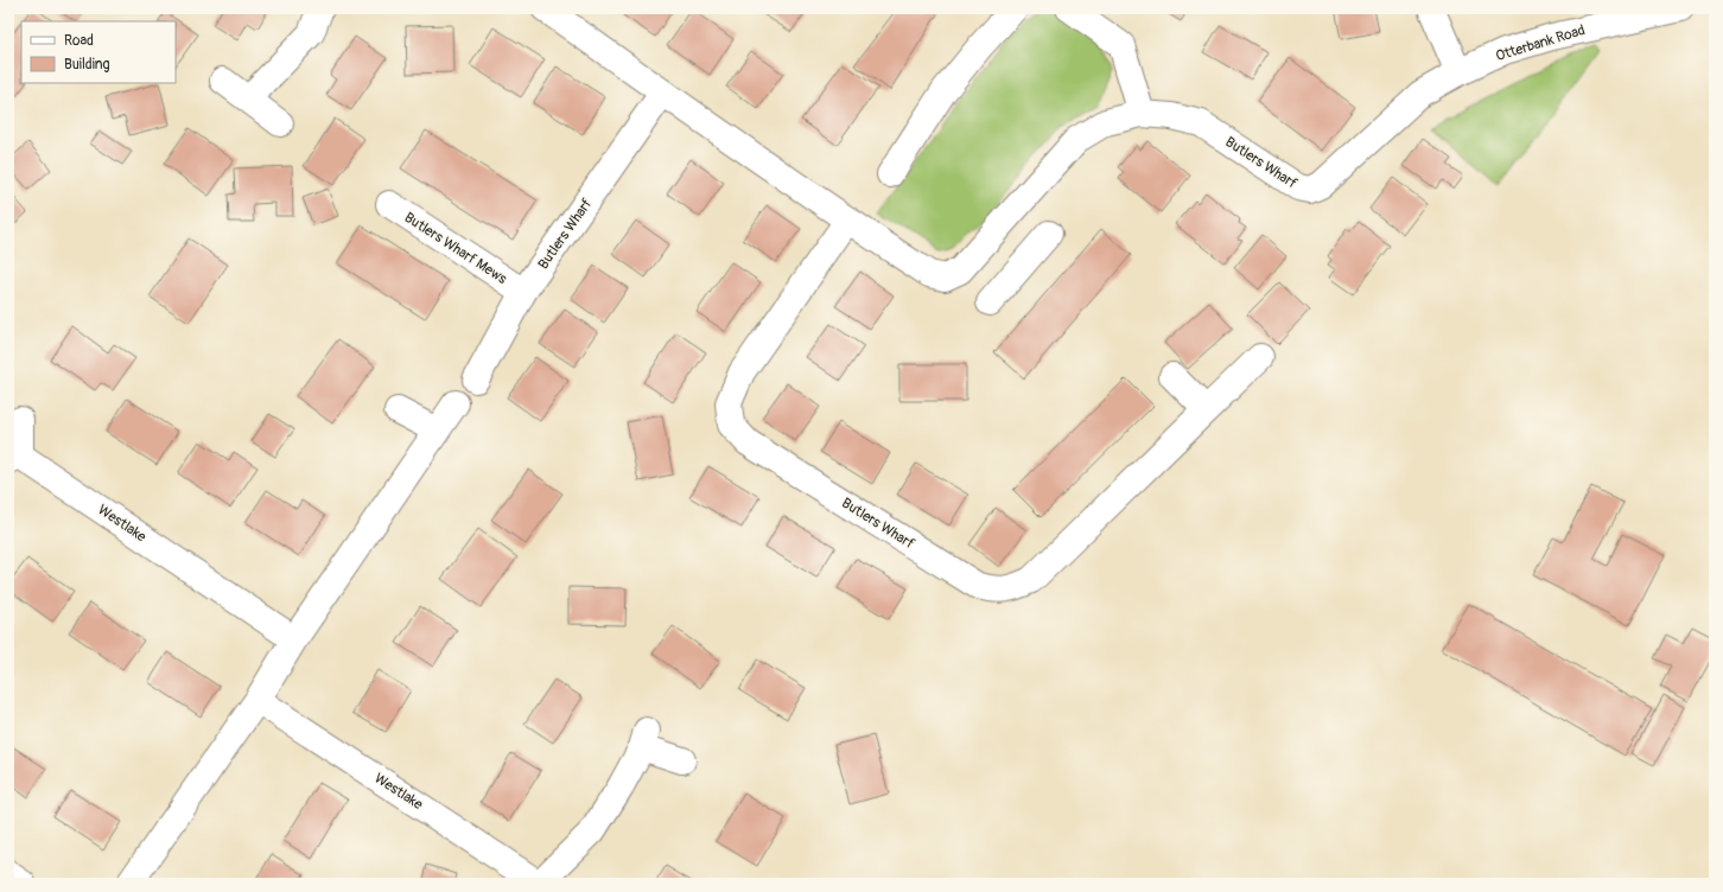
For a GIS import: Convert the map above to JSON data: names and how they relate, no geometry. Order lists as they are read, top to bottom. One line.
{"streets":{"street":["Otterbank Road","Butlers Wharf","Butlers Wharf Mews","Westlake"]},"crossings":[["Otterbank Road","Butlers Wharf"],["Butlers Wharf","Butlers Wharf Mews"]],"legend":["Road","Building"]}
